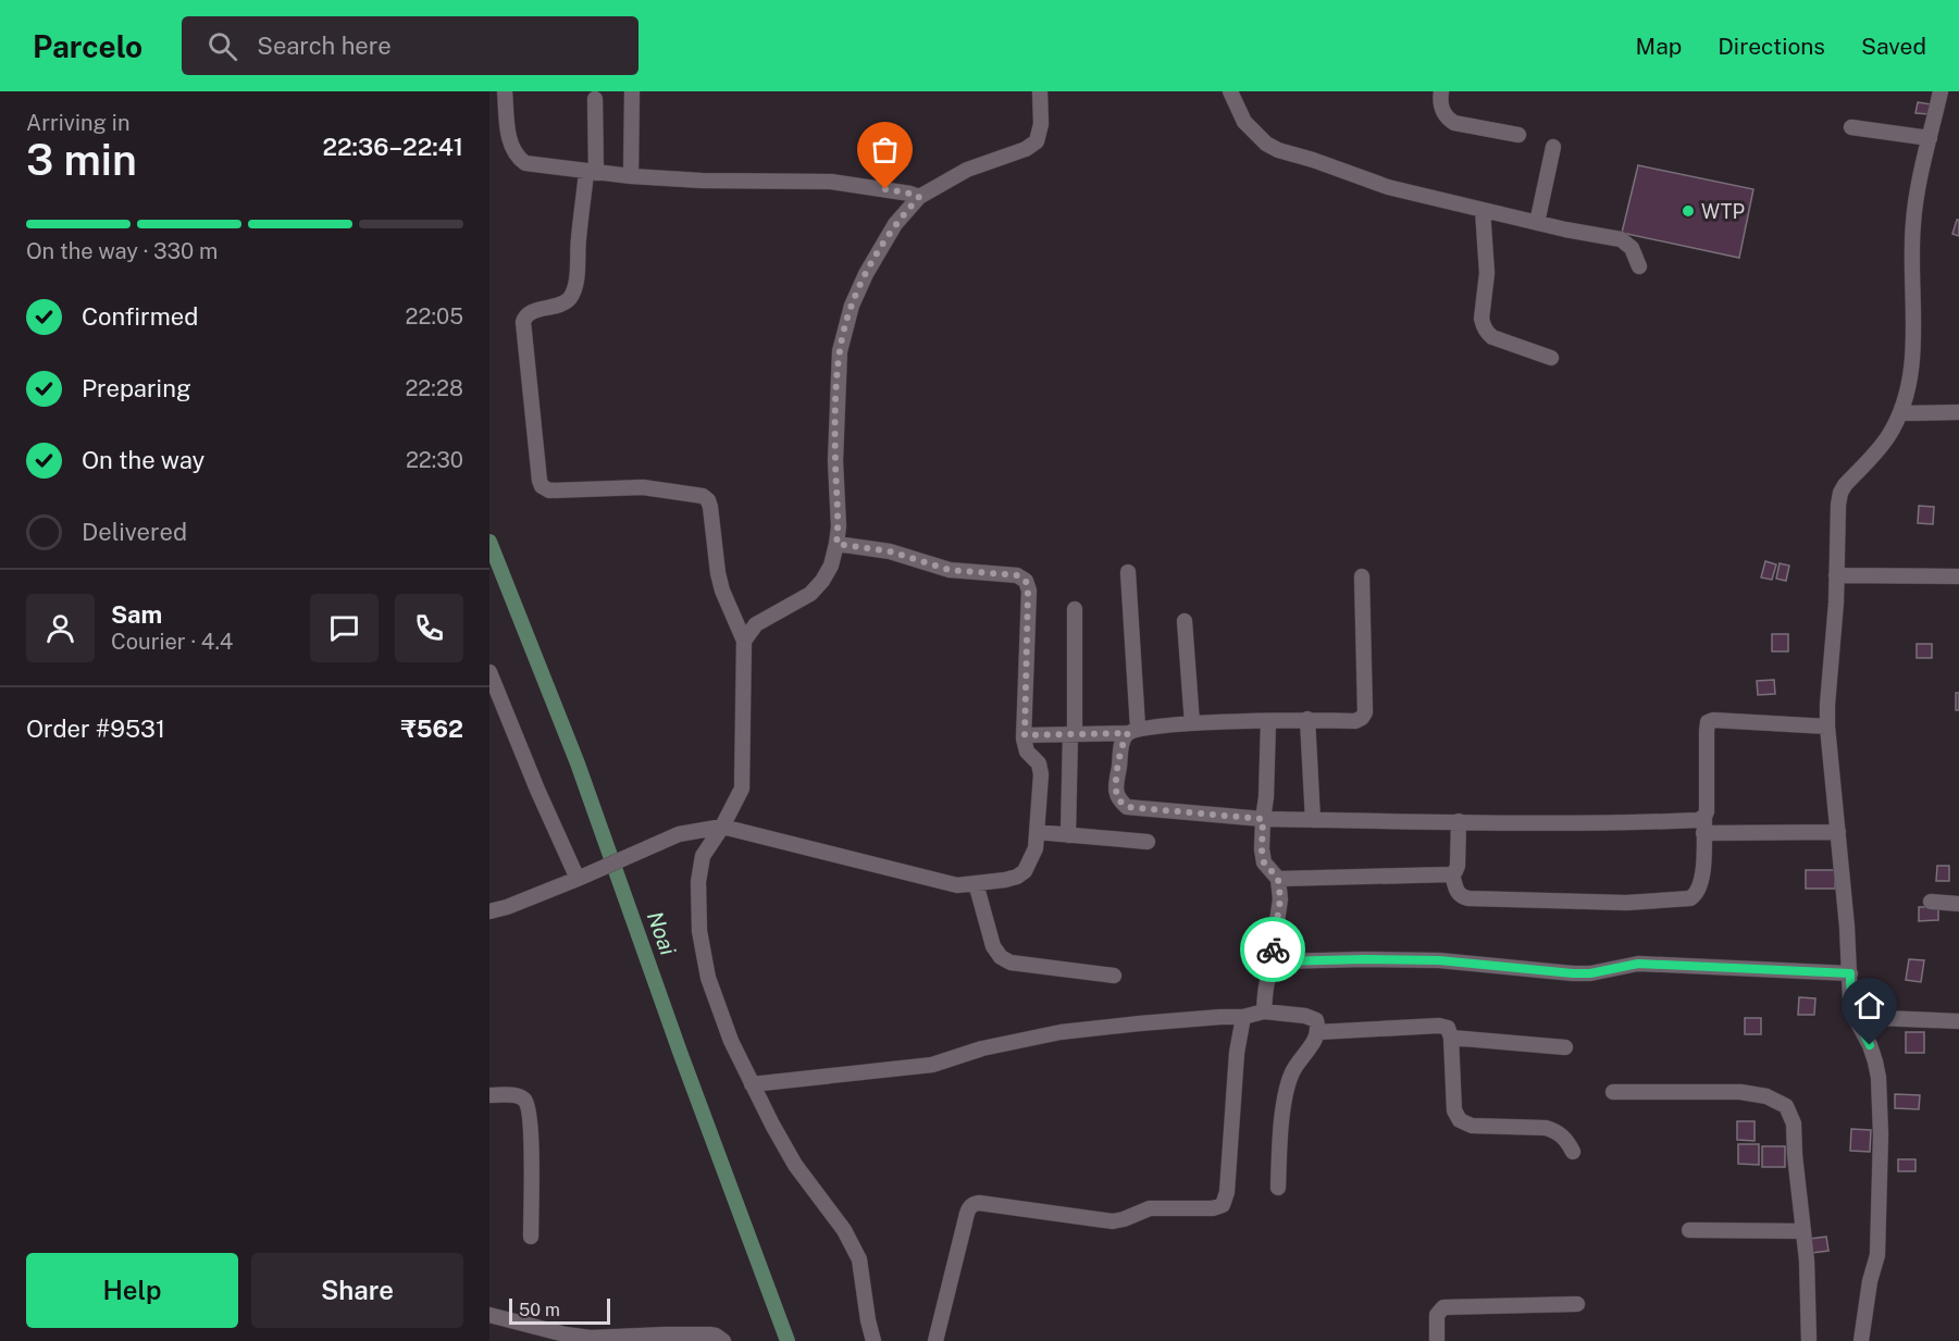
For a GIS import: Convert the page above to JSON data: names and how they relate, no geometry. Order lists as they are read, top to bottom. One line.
{"water":["Noai"],"places":["WTP"],"scale_bar":"50 m","page":{"header":"Parcelo","search":"Search here","nav":["Map","Directions","Saved"],"heading":["3 min","Arriving in","22:36–22:41"],"panel":["Sam","Courier · 4.4","Order #9531","₹562"],"bar":"On the way · 330 m","list":[["Confirmed","22:05"],["Preparing","22:28"],["On the way","22:30"],"Delivered"],"buttons":["Help","Share"],"scale":"50 m"}}
